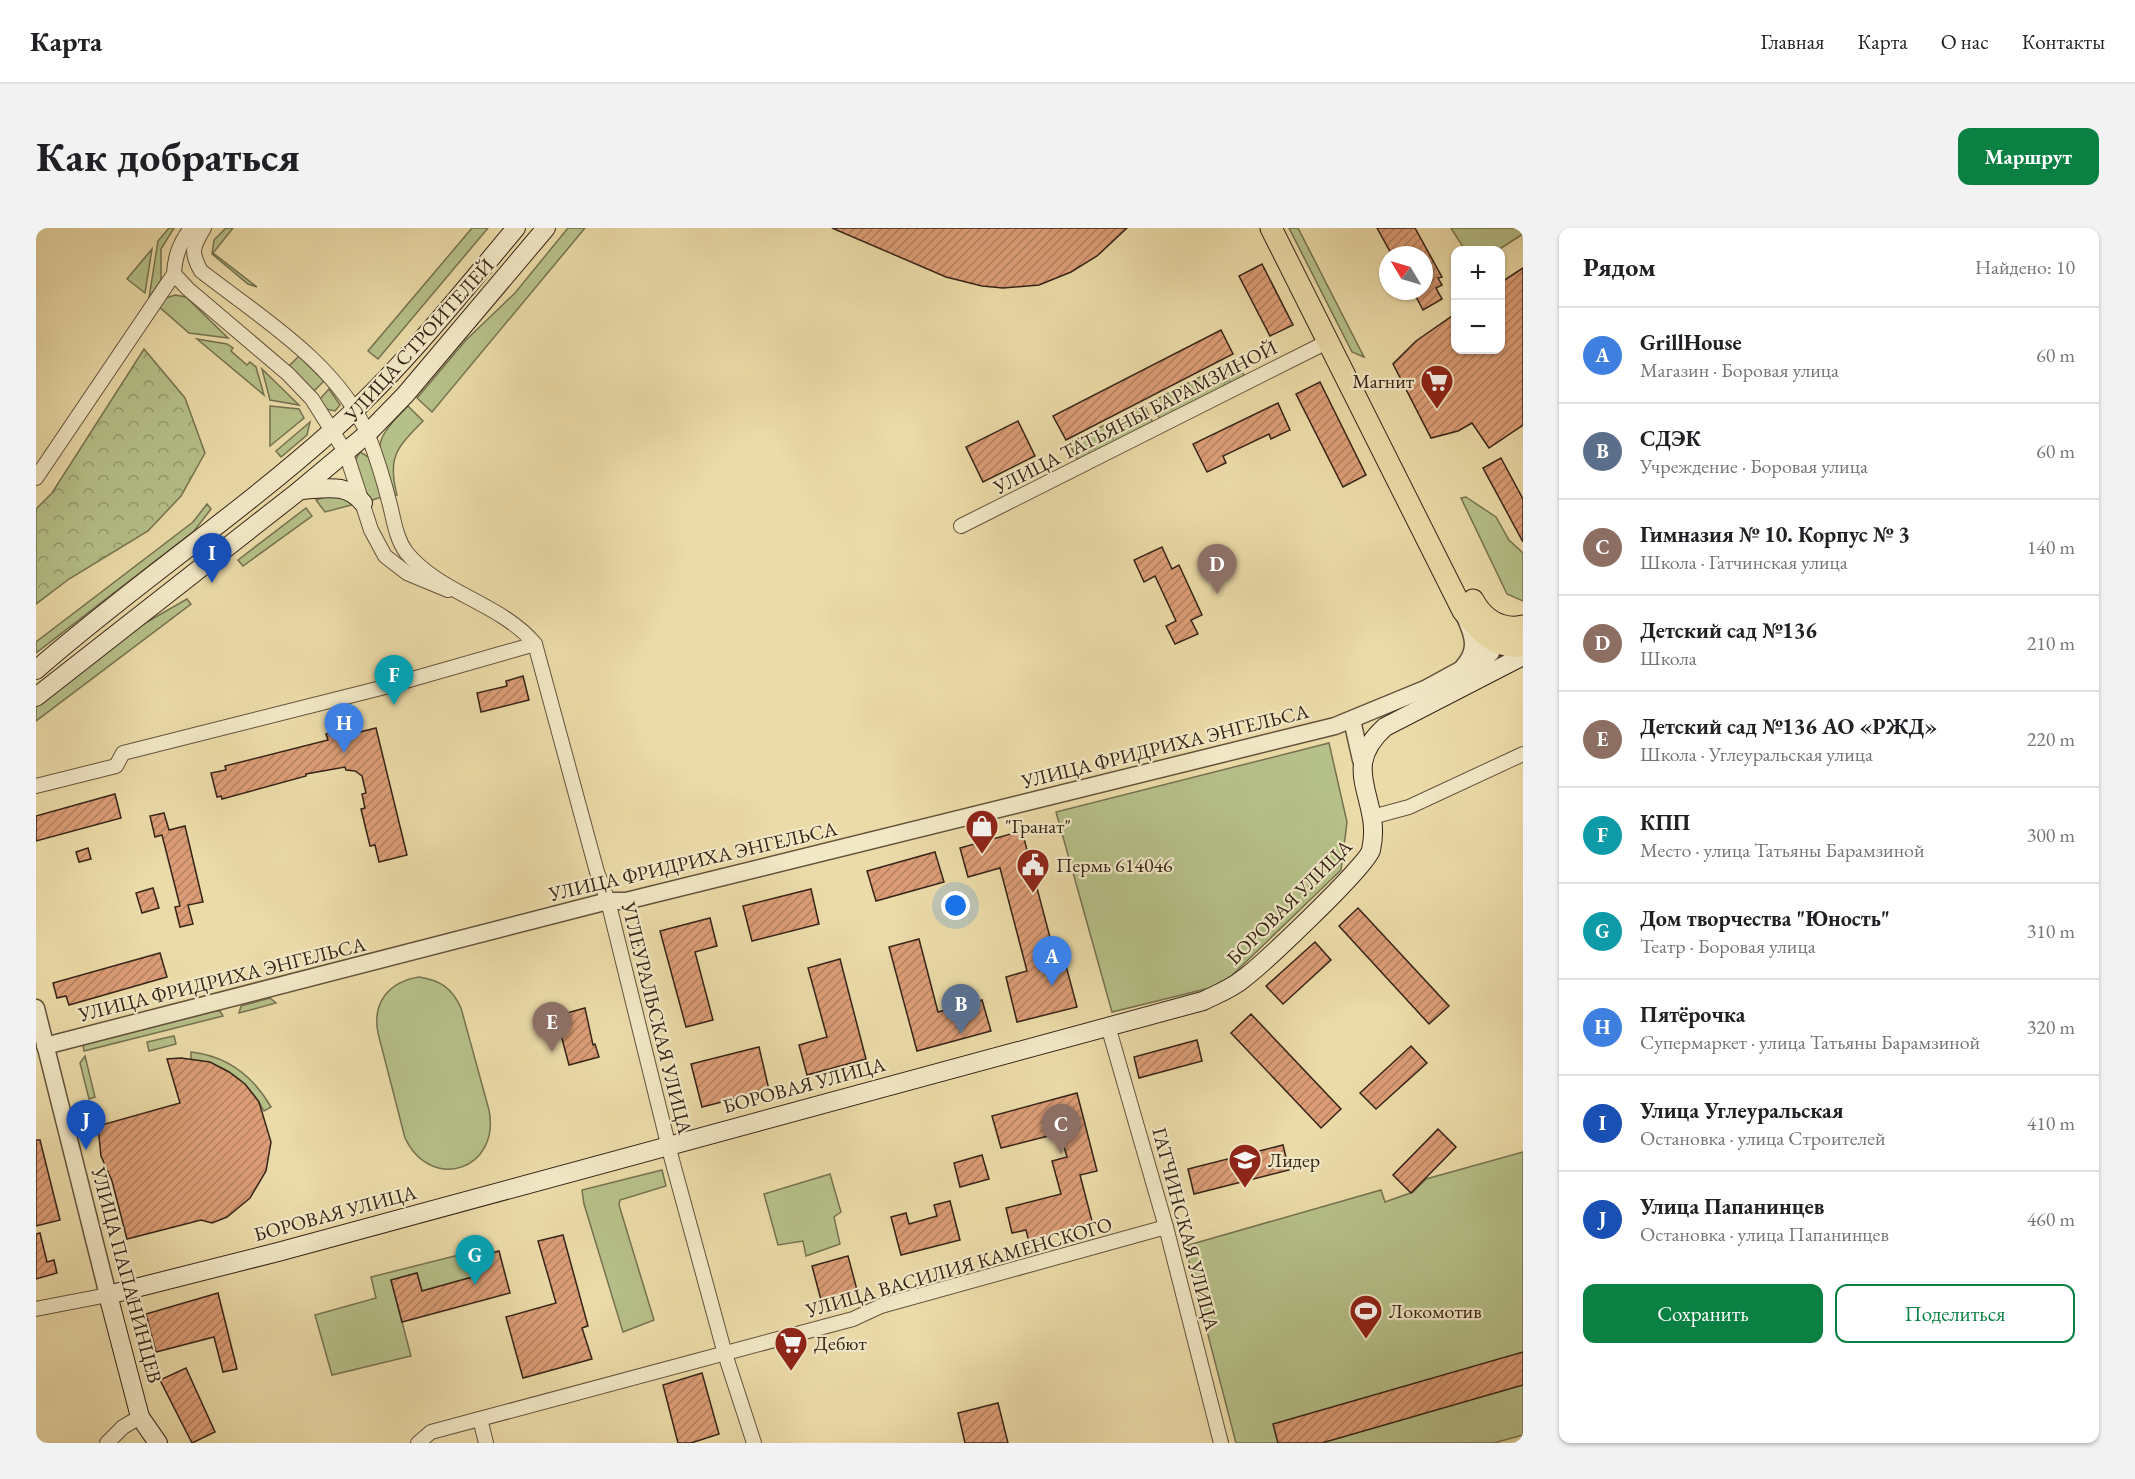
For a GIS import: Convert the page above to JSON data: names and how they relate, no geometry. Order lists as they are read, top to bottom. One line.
{"streets":{"main road":["УЛИЦА СТРОИТЕЛЕЙ","БОРОВАЯ УЛИЦА","УЛИЦА ПАПАНИНЦЕВ"],"street":["УЛИЦА ТАТЬЯНЫ БАРАМЗИНОЙ","УЛИЦА ФРИДРИХА ЭНГЕЛЬСА","УГЛЕУРАЛЬСКАЯ УЛИЦА","ГАТЧИНСКАЯ УЛИЦА","УЛИЦА ВАСИЛИЯ КАМЕНСКОГО"]},"crossings":[["УЛИЦА ФРИДРИХА ЭНГЕЛЬСА","БОРОВАЯ УЛИЦА"],["УЛИЦА ФРИДРИХА ЭНГЕЛЬСА","УГЛЕУРАЛЬСКАЯ УЛИЦА"],["УЛИЦА ФРИДРИХА ЭНГЕЛЬСА","УЛИЦА ПАПАНИНЦЕВ"],["БОРОВАЯ УЛИЦА","УГЛЕУРАЛЬСКАЯ УЛИЦА"],["БОРОВАЯ УЛИЦА","ГАТЧИНСКАЯ УЛИЦА"],["БОРОВАЯ УЛИЦА","УЛИЦА ПАПАНИНЦЕВ"],["УГЛЕУРАЛЬСКАЯ УЛИЦА","УЛИЦА ВАСИЛИЯ КАМЕНСКОГО"],["ГАТЧИНСКАЯ УЛИЦА","УЛИЦА ВАСИЛИЯ КАМЕНСКОГО"]],"places":{"supermarket":["Магнит","Дебют"],"shop":["\"Гранат\""],"public building":["Пермь 614046"],"school or university":["Лидер"],"sports":["Локомотив"]},"north":"top left","page":{"header":"Карта","nav":["Главная","Карта","О нас","Контакты"],"buttons":["Маршрут",["Сохранить","Поделиться"]],"title":"Как добраться","heading":["Рядом","Найдено: 10"],"map_buttons":["+","−"],"list":[{"mark":"A","name":"GrillHouse","note":"Магазин · Боровая улица","value":"60 m"},{"mark":"B","name":"СДЭК","note":"Учреждение · Боровая улица","value":"60 m"},{"mark":"C","name":"Гимназия № 10. Корпус № 3","note":"Школа · Гатчинская улица","value":"140 m"},{"mark":"D","name":"Детский сад №136","note":"Школа","value":"210 m"},{"mark":"E","name":"Детский сад №136 АО «РЖД»","note":"Школа · Углеуральская улица","value":"220 m"},{"mark":"F","name":"КПП","note":"Место · улица Татьяны Барамзиной","value":"300 m"},{"mark":"G","name":"Дом творчества \"Юность\"","note":"Театр · Боровая улица","value":"310 m"},{"mark":"H","name":"Пятёрочка","note":"Супермаркет · улица Татьяны Барамзиной","value":"320 m"},{"mark":"I","name":"Улица Углеуральская","note":"Остановка · улица Строителей","value":"410 m"},{"mark":"J","name":"Улица Папанинцев","note":"Остановка · улица Папанинцев","value":"460 m"}],"pins":["I","D","F","H","A","B","E","J","C","G"]}}
